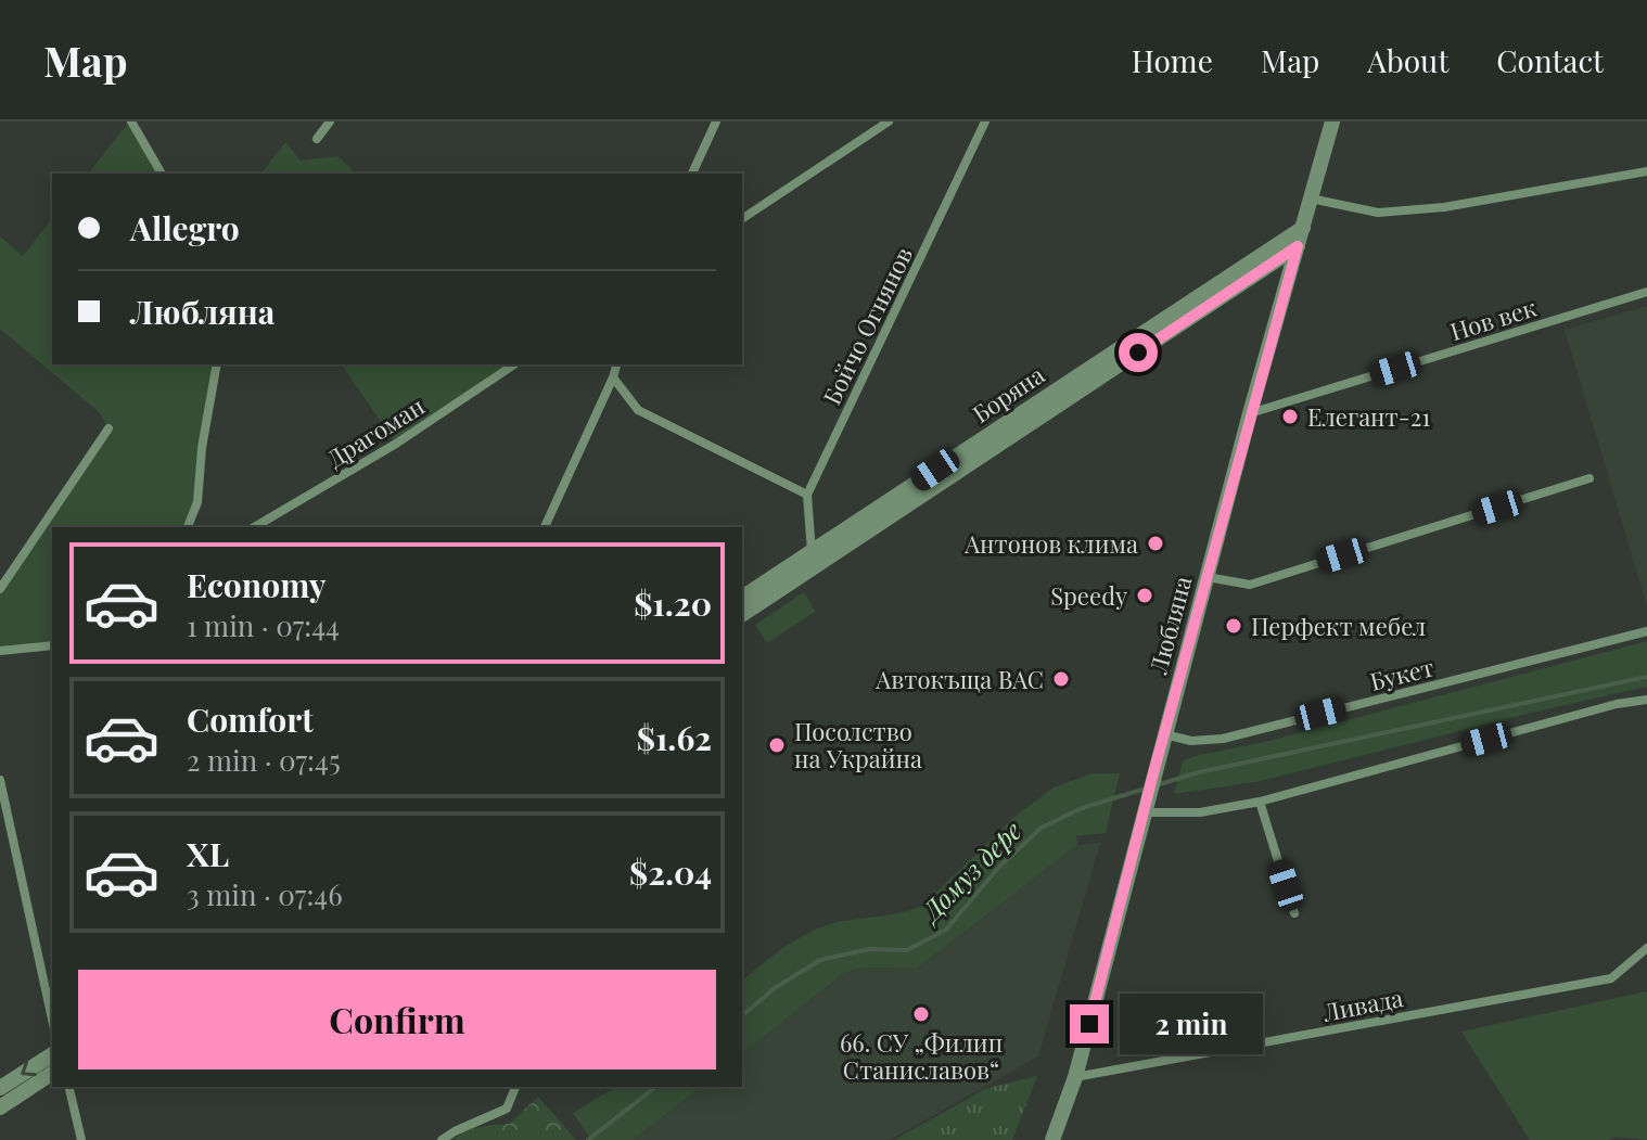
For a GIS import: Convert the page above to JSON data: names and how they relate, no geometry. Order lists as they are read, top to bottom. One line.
{"streets":{"street":["Нов век","Бойчо Огнянов","Боряна","Драгоман","Любляна","Букет","Ливада"]},"crossings":[["Нов век","Любляна"],["Бойчо Огнянов","Боряна"],["Боряна","Любляна"],["Любляна","Букет"],["Любляна","Ливада"]],"water":["Домуз дере"],"places":["Елегант-21","Антонов клима","Speedy","Перфект мебел","Автокъща ВАС","Посолство на Украйна","66. СУ „Филип Станиславов“"],"page":{"header":"Map","nav":["Home","Map","About","Contact"],"banner":["Allegro","Любляна"],"list":[{"name":"Economy","note":"1 min · 07:44","value":"$1.20"},{"name":"Comfort","note":"2 min · 07:45","value":"$1.62"},{"name":"XL","note":"3 min · 07:46","value":"$2.04"}],"buttons":"Confirm","bubble":"2 min"}}
